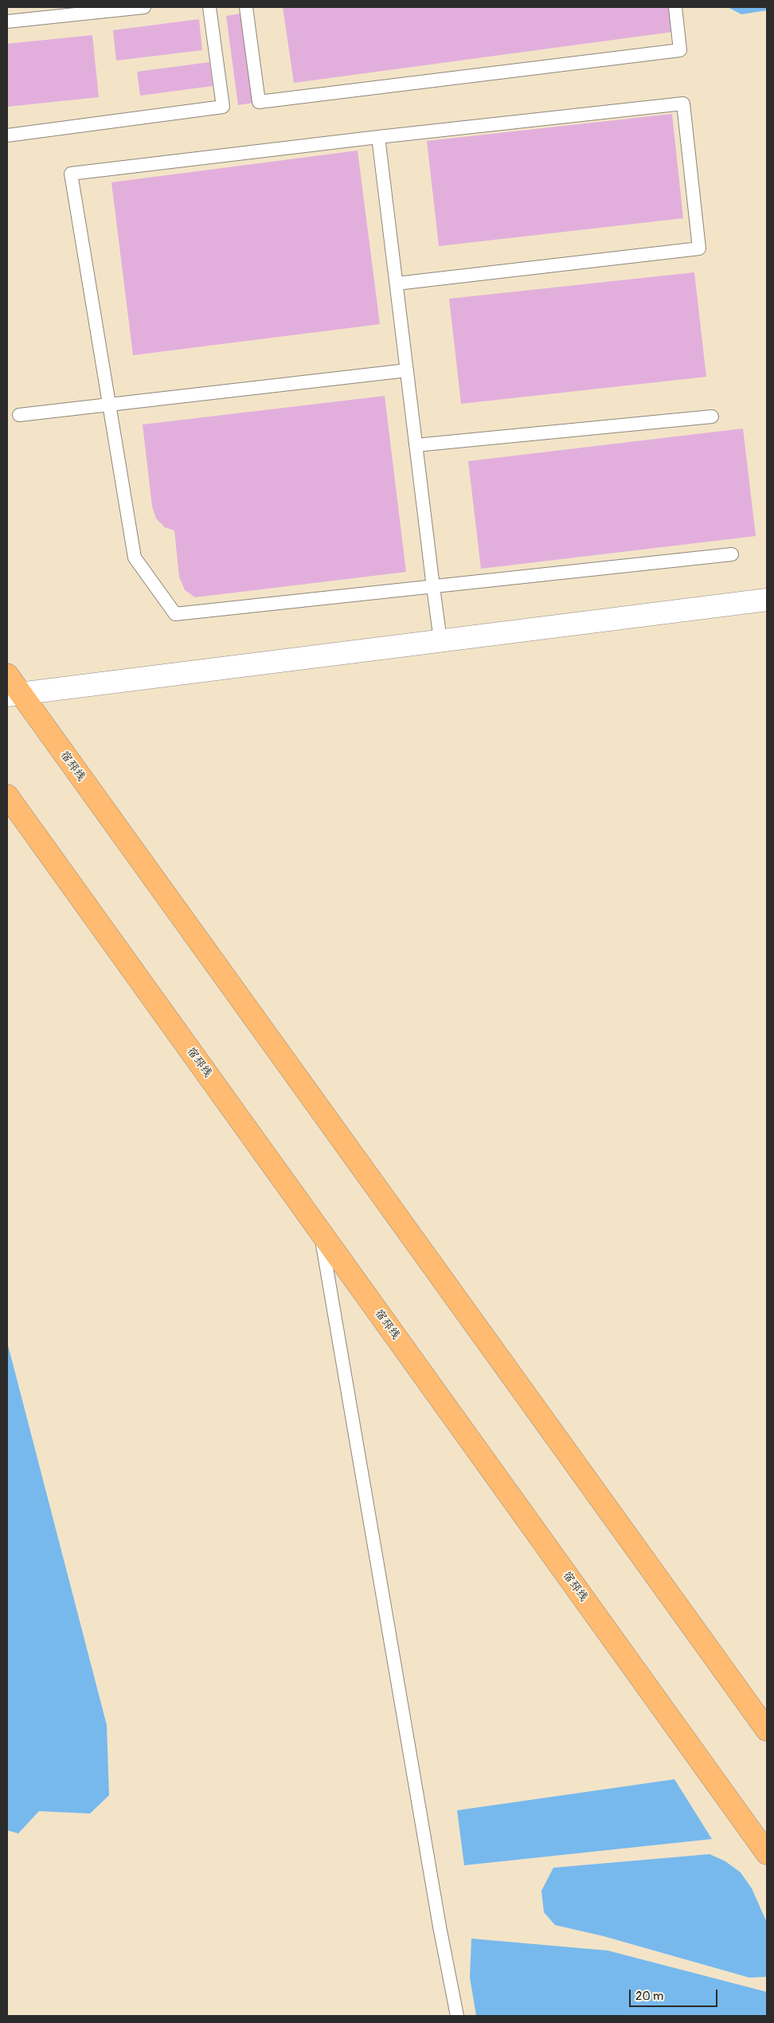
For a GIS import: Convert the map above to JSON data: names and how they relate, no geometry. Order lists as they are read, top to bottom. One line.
{"streets":{"main road":["宿邳线"]},"scale_bar":"20 m"}
